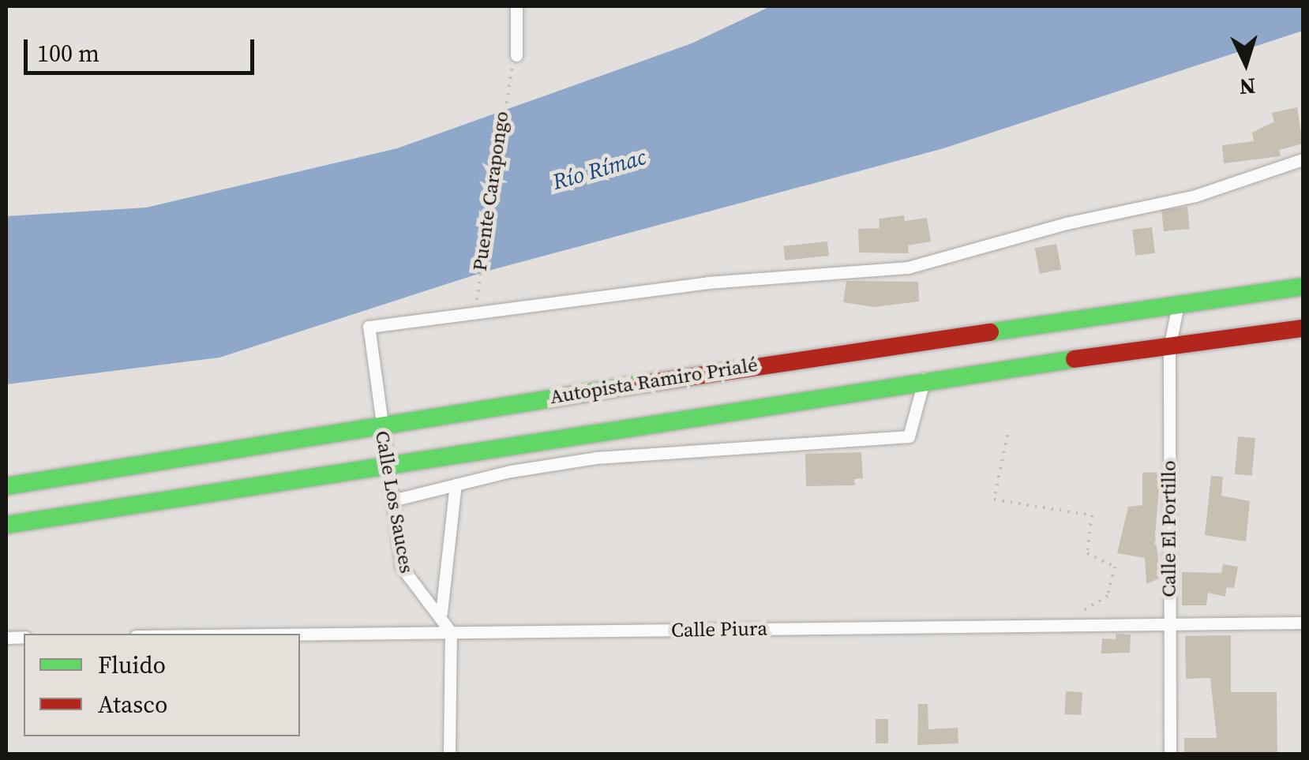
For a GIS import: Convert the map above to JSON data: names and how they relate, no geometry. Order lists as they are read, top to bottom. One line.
{"streets":{"highway":["Autopista Ramiro Prialé"],"street":["Calle Los Sauces","Calle El Portillo","Calle Piura"],"path":["Puente Carapongo"]},"crossings":[["Autopista Ramiro Prialé","Calle Los Sauces"],["Autopista Ramiro Prialé","Calle El Portillo"],["Calle Los Sauces","Calle Piura"],["Calle El Portillo","Calle Piura"]],"water":["Río Rímac"],"legend":["Fluido","Atasco"],"scale_bar":"100 m","north":"bottom"}
